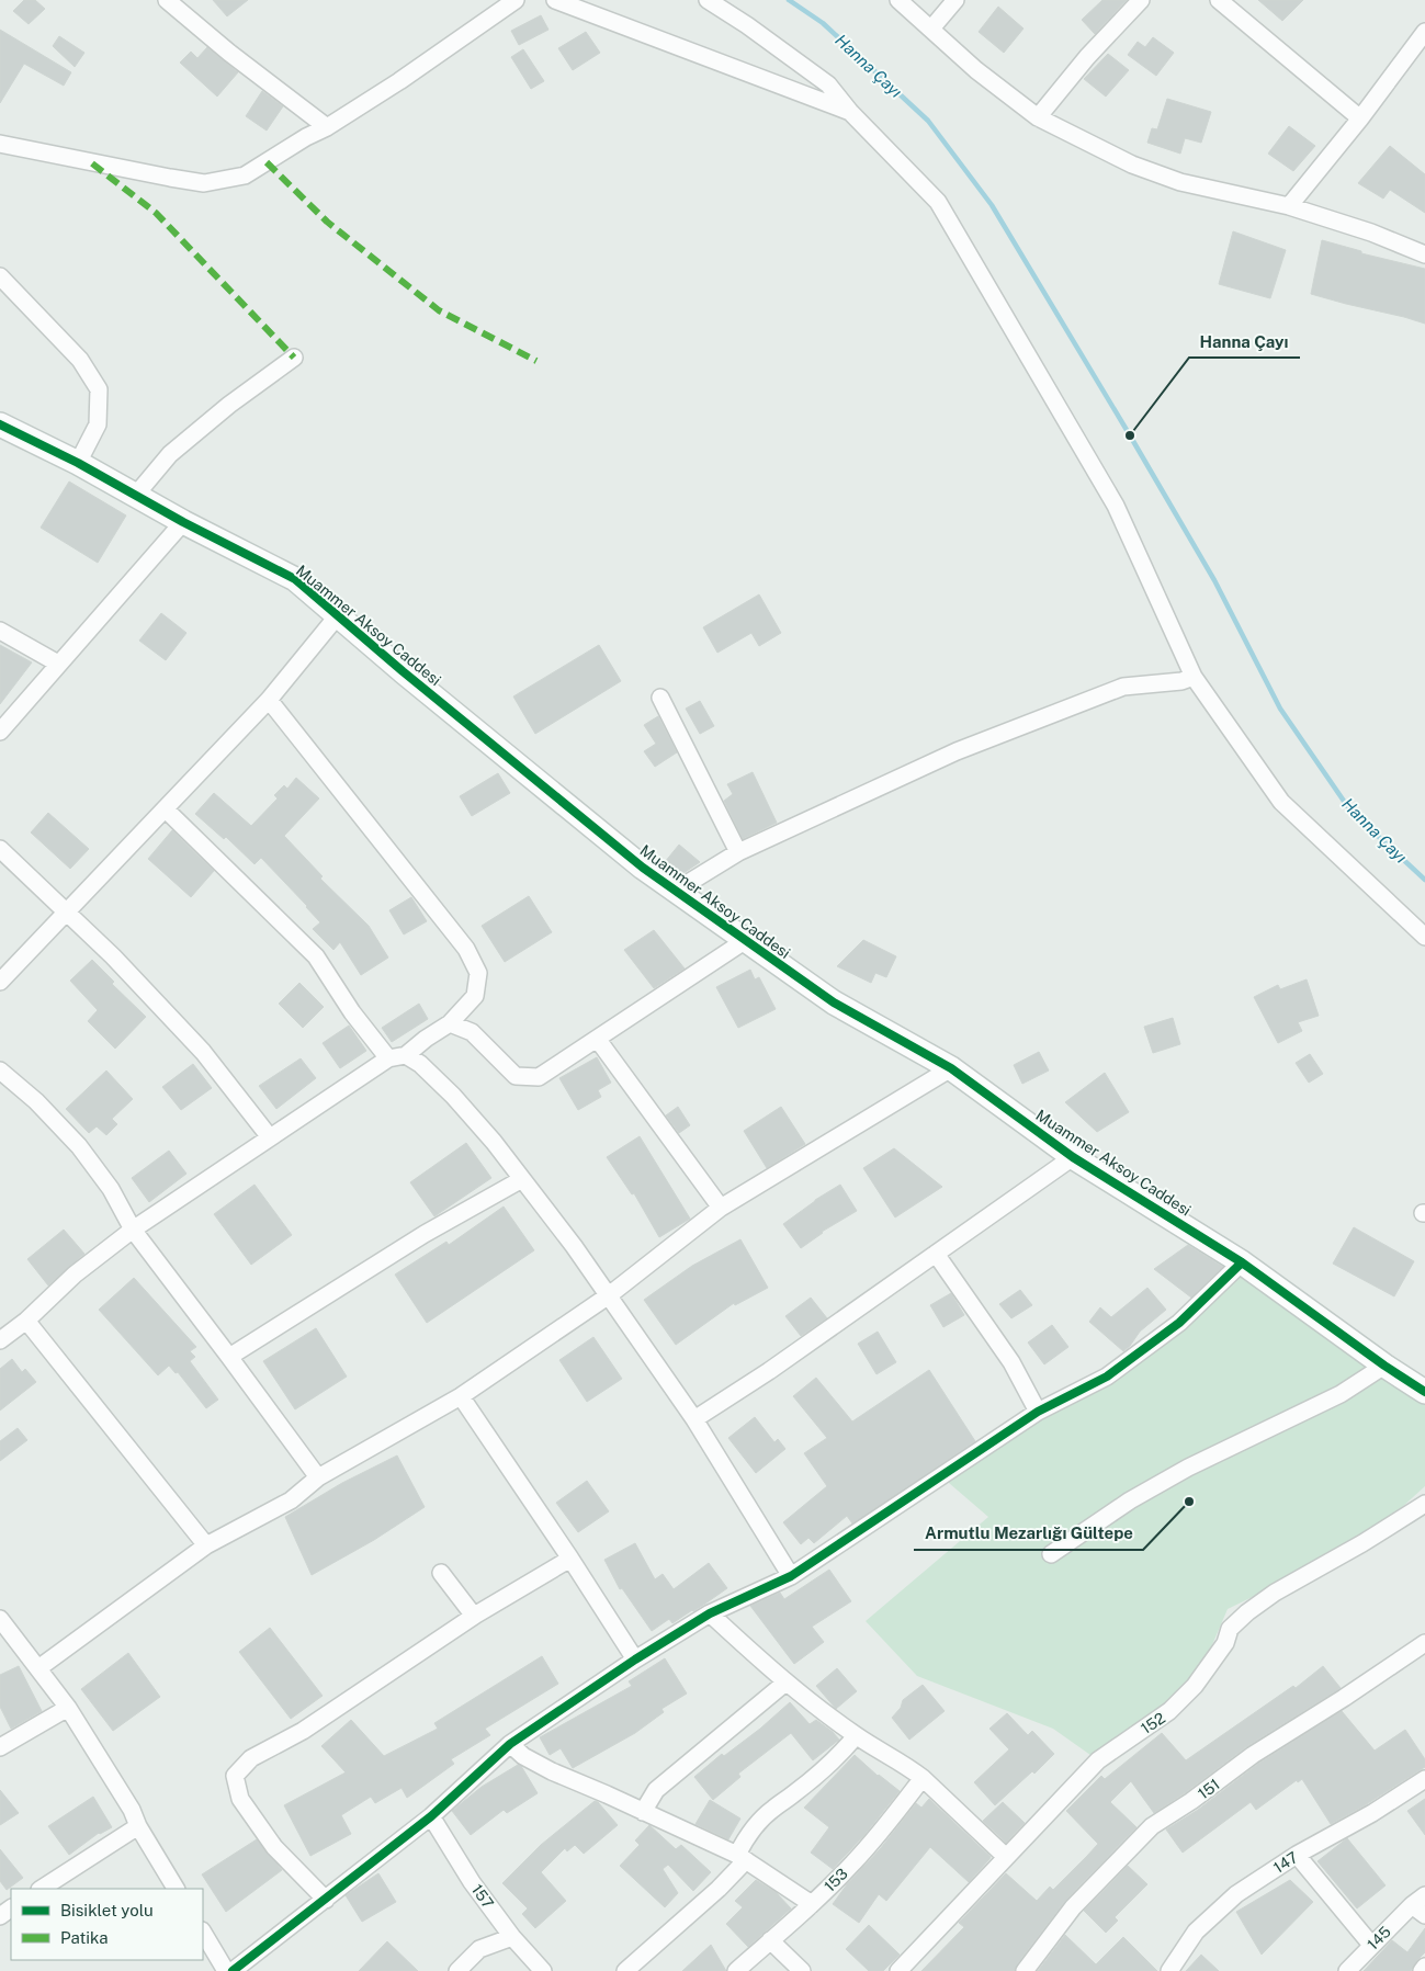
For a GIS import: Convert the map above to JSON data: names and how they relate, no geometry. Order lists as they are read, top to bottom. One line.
{"streets":{"street":["Muammer Aksoy Caddesi","152","151","147","153","157","145"]},"water":["Hanna Çayı"],"places":["Hanna Çayı","Armutlu Mezarlığı Gültepe"],"legend":["Bisiklet yolu","Patika"]}
